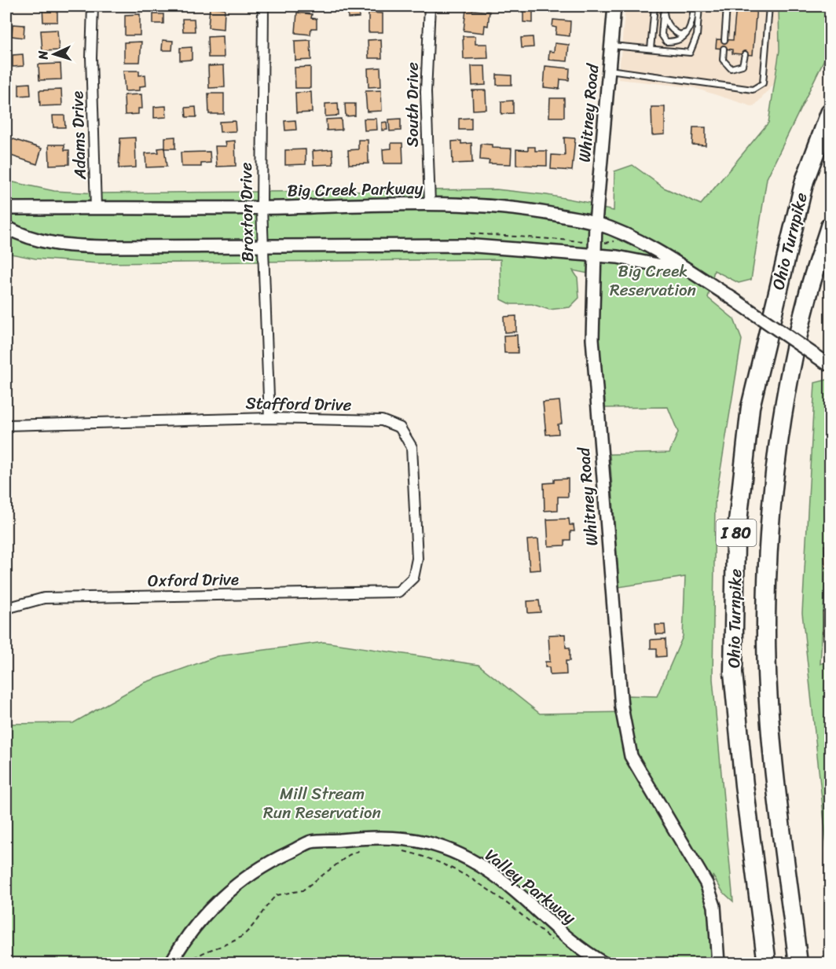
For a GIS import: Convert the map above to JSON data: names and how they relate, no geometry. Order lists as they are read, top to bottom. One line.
{"streets":{"highway":["Ohio Turnpike","I 80"],"street":["South Drive","Whitney Road","Adams Drive","Big Creek Parkway","Broxton Drive","Stafford Drive","Oxford Drive","Valley Parkway"]},"crossings":[["South Drive","Big Creek Parkway"],["Whitney Road","Big Creek Parkway"],["Adams Drive","Big Creek Parkway"],["Big Creek Parkway","Broxton Drive"],["Broxton Drive","Stafford Drive"],["Stafford Drive","Oxford Drive"]],"parks":["Big Creek Reservation","Mill Stream Run Reservation"],"north":"left"}
